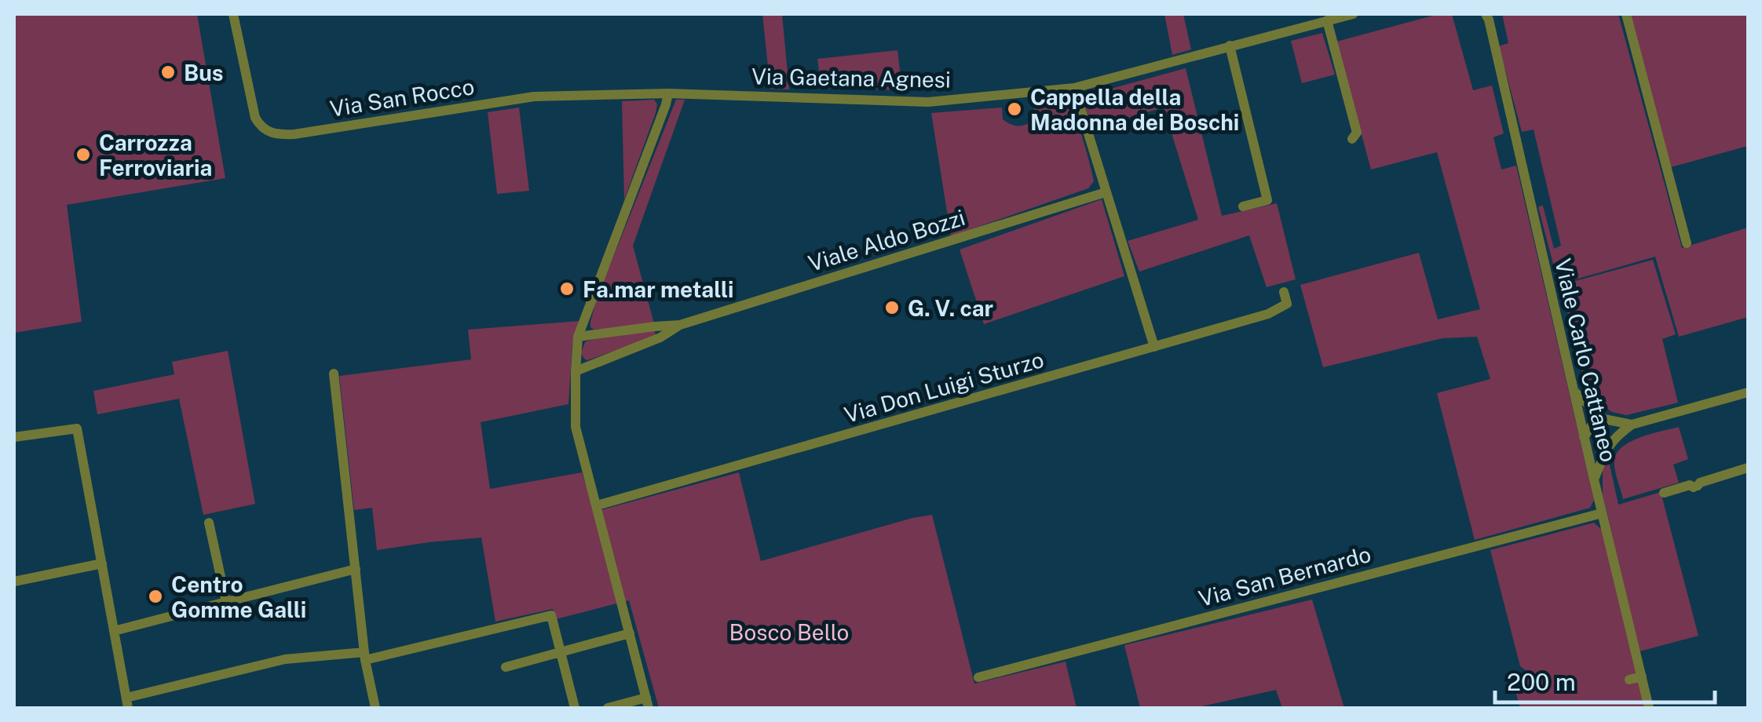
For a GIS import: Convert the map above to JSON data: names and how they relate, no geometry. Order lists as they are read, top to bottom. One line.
{"streets":{"street":["Via Gaetana Agnesi","Via San Rocco","Viale Aldo Bozzi","Viale Carlo Cattaneo","Via Don Luigi Sturzo","Via San Bernardo"]},"crossings":[["Via Gaetana Agnesi","Via San Rocco"],["Viale Carlo Cattaneo","Via San Bernardo"]],"parks":["Bosco Bello"],"places":["Bus","Cappella della Madonna dei Boschi","Carrozza Ferroviaria","Fa.mar metalli","G. V. car","Centro Gomme Galli"],"scale_bar":"200 m"}
